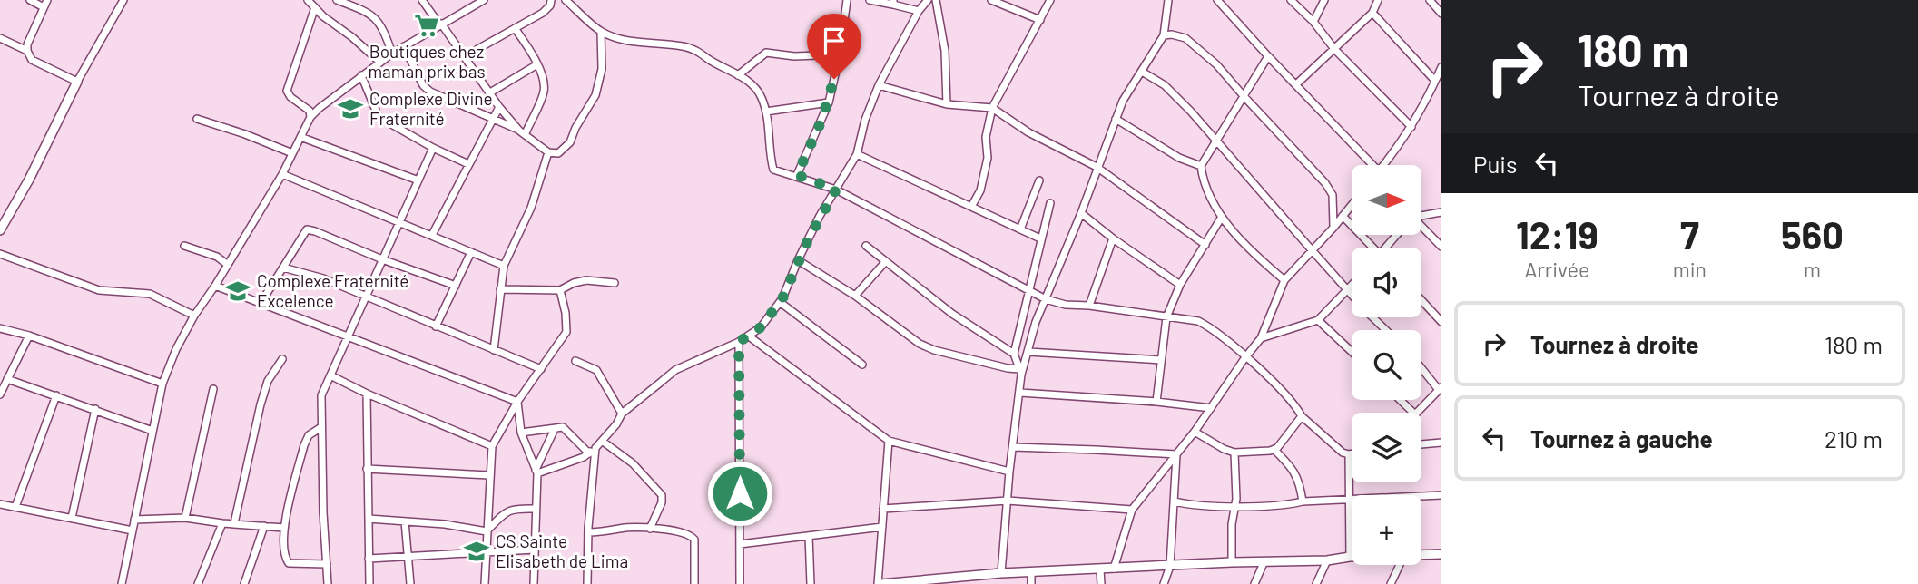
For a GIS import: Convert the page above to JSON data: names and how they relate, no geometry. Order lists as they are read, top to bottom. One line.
{"places":{"supermarket":["Boutiques chez maman prix bas"],"school or university":["Complexe Divine Fraternité","Complexe Fraternité Excelence","CS Sainte Elisabeth de Lima"]},"north":"right","page":{"turn":["180 m","Tournez à droite"],"then":"Puis","map_buttons":"+","eta":["12:19","Arrivée","7","min","560","m"],"list":[{"name":"Tournez à droite","value":"180 m"},{"name":"Tournez à gauche","value":"210 m"}]}}
